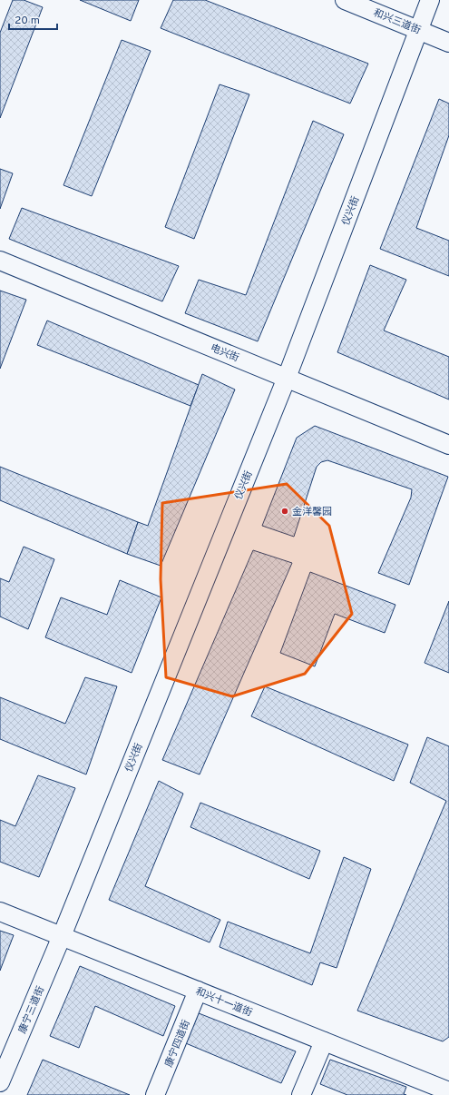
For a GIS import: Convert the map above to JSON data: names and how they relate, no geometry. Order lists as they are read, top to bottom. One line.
{"streets":{"street":["和兴三道街","仪兴街","电兴街","和兴十一道街","康宁三道街","康宁四道街"]},"crossings":[["和兴三道街","仪兴街"],["仪兴街","电兴街"],["仪兴街","和兴十一道街"],["仪兴街","康宁三道街"],["和兴十一道街","康宁三道街"],["和兴十一道街","康宁四道街"]],"places":["金洋馨园"],"scale_bar":"20 m"}
